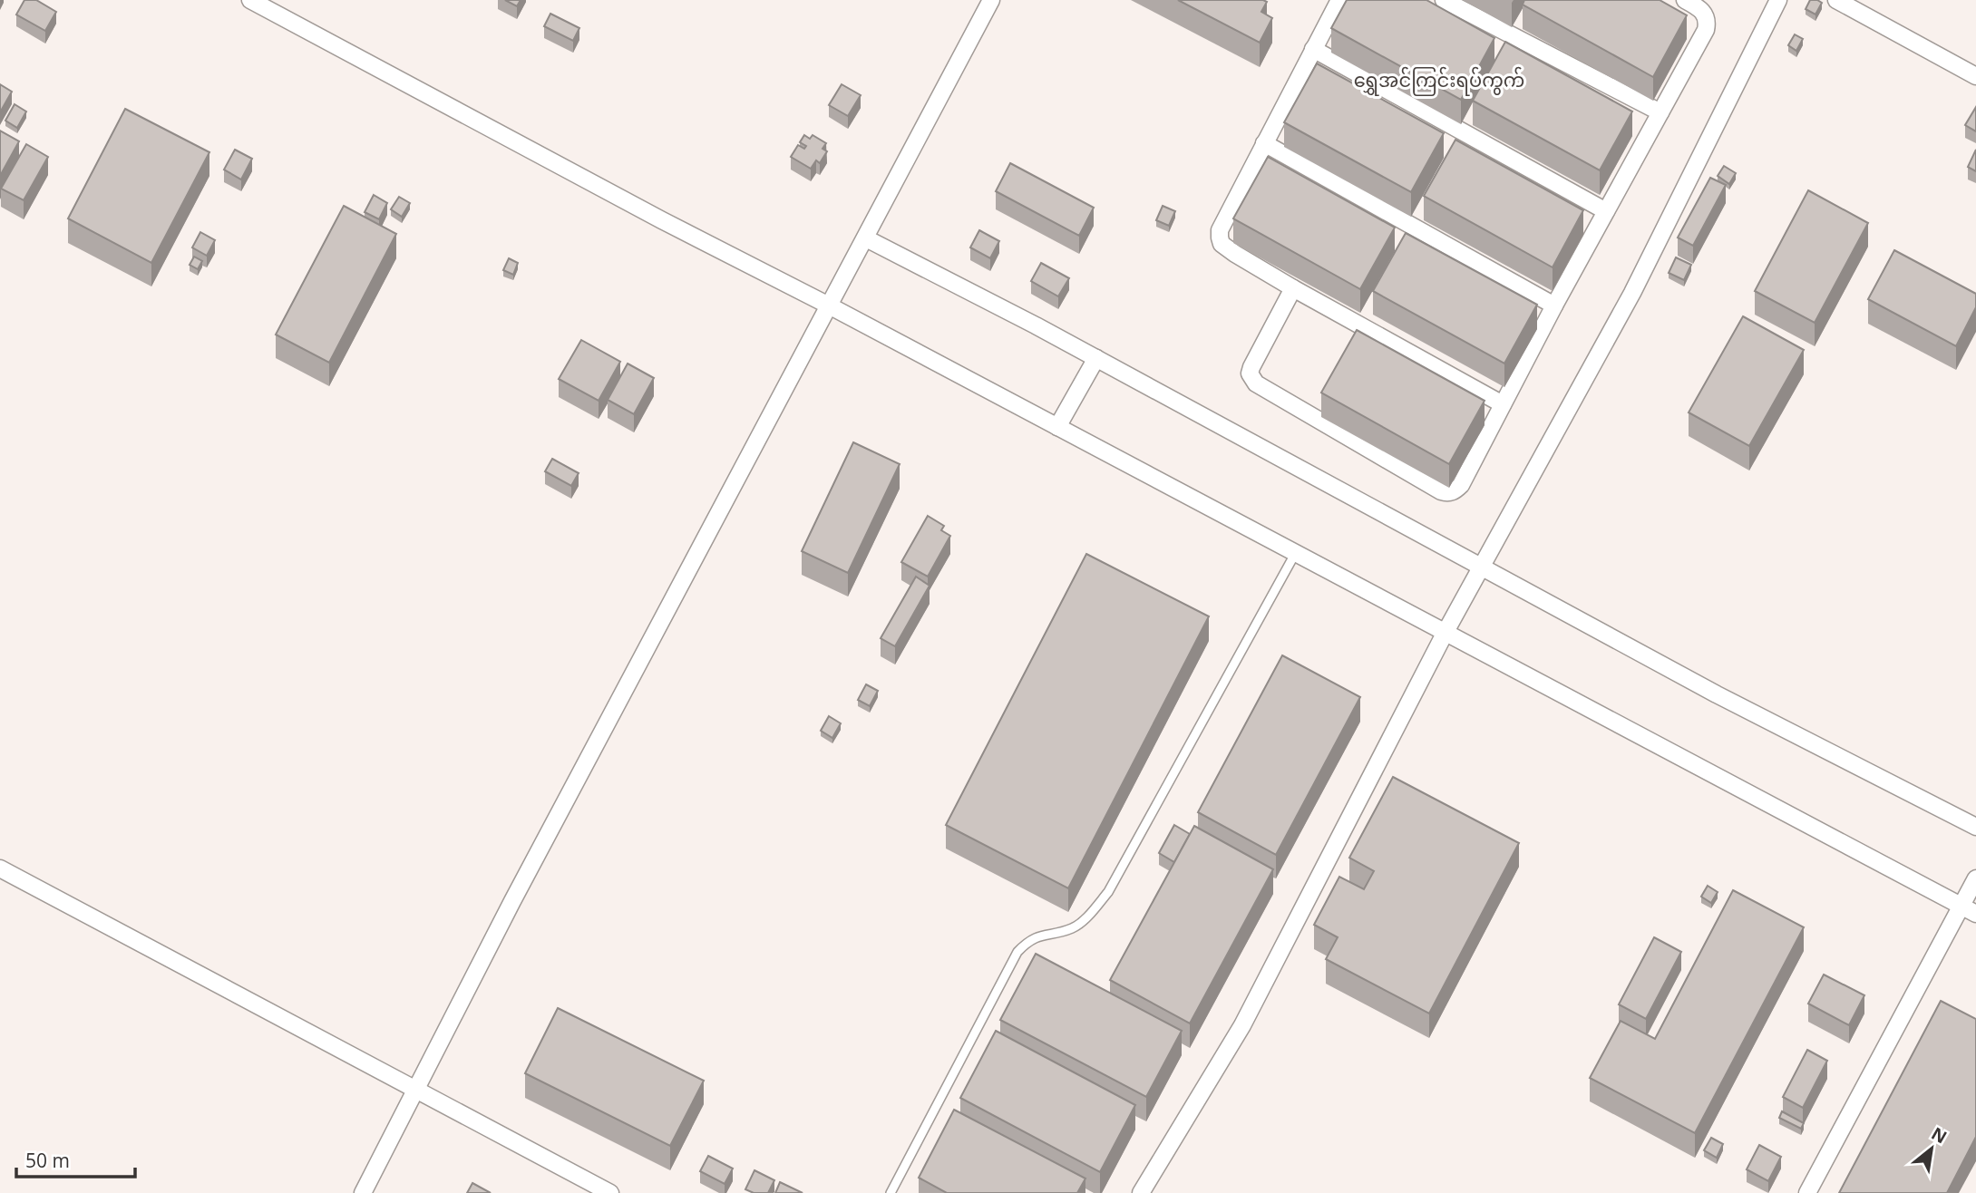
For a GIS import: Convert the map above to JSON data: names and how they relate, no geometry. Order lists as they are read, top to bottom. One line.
{"districts":["ရွှေအင်ကြင်းရပ်ကွက်"],"scale_bar":"50 m","north":"top right"}
